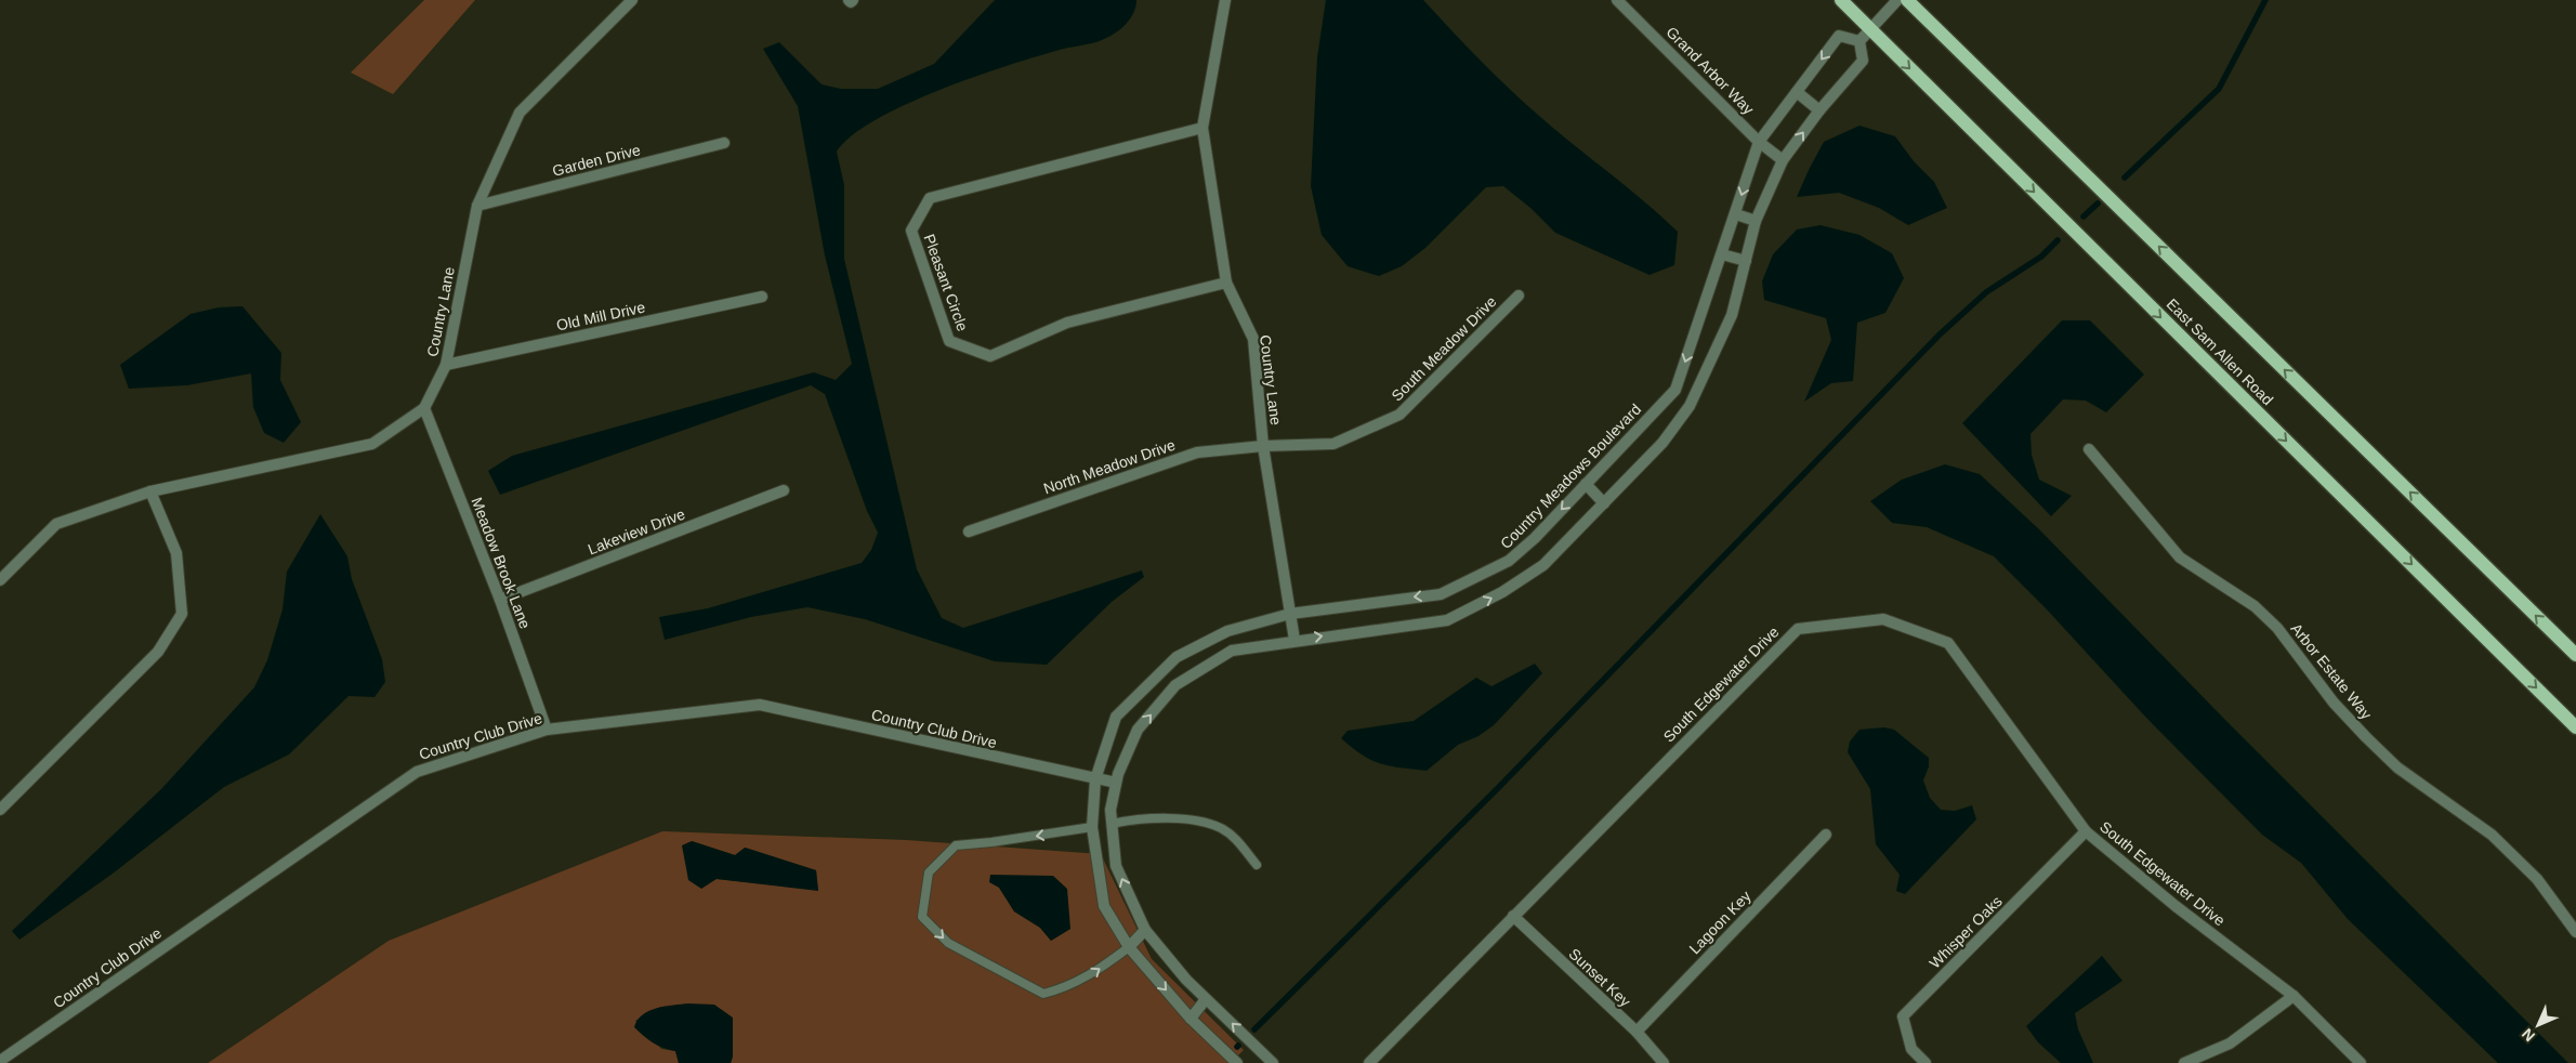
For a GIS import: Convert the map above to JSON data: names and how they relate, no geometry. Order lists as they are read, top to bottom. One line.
{"streets":{"main road":["East Sam Allen Road"],"street":["Grand Arbor Way","Garden Drive","Pleasant Circle","Country Lane","Old Mill Drive","South Meadow Drive","North Meadow Drive","Country Meadows Boulevard","Lakeview Drive","Meadow Brook Lane","Arbor Estate Way","South Edgewater Drive","Country Club Drive","Lagoon Key","Whisper Oaks","Sunset Key"]},"crossings":[["Grand Arbor Way","Country Meadows Boulevard"],["Garden Drive","Country Lane"],["Pleasant Circle","Country Lane"],["Country Lane","Old Mill Drive"],["Country Lane","South Meadow Drive"],["Country Lane","North Meadow Drive"],["Country Lane","Country Meadows Boulevard"],["Country Lane","Meadow Brook Lane"],["South Meadow Drive","North Meadow Drive"],["Country Meadows Boulevard","Country Club Drive"],["Lakeview Drive","Meadow Brook Lane"],["Meadow Brook Lane","Country Club Drive"],["South Edgewater Drive","Whisper Oaks"],["South Edgewater Drive","Sunset Key"],["Lagoon Key","Sunset Key"]],"north":"bottom left"}
